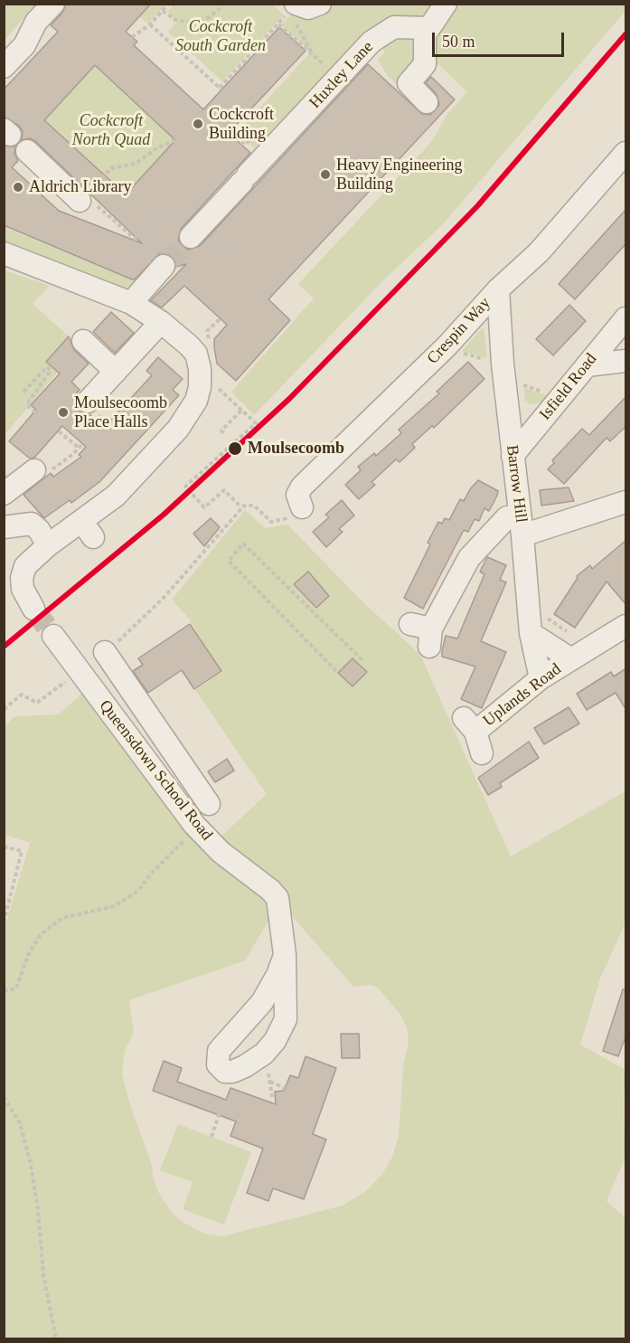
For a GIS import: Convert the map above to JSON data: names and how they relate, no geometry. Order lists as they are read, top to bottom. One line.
{"streets":{"street":["Huxley Lane","Crespin Way","Isfield Road","Barrow Hill","Uplands Road","Queensdown School Road"]},"crossings":[["Crespin Way","Barrow Hill"],["Isfield Road","Barrow Hill"],["Barrow Hill","Uplands Road"]],"parks":["Cockcroft South Garden","Cockcroft North Quad"],"places":["Cockcroft Building","Heavy Engineering Building","Aldrich Library","Moulsecoomb Place Halls","Moulsecoomb"],"scale_bar":"50 m"}
